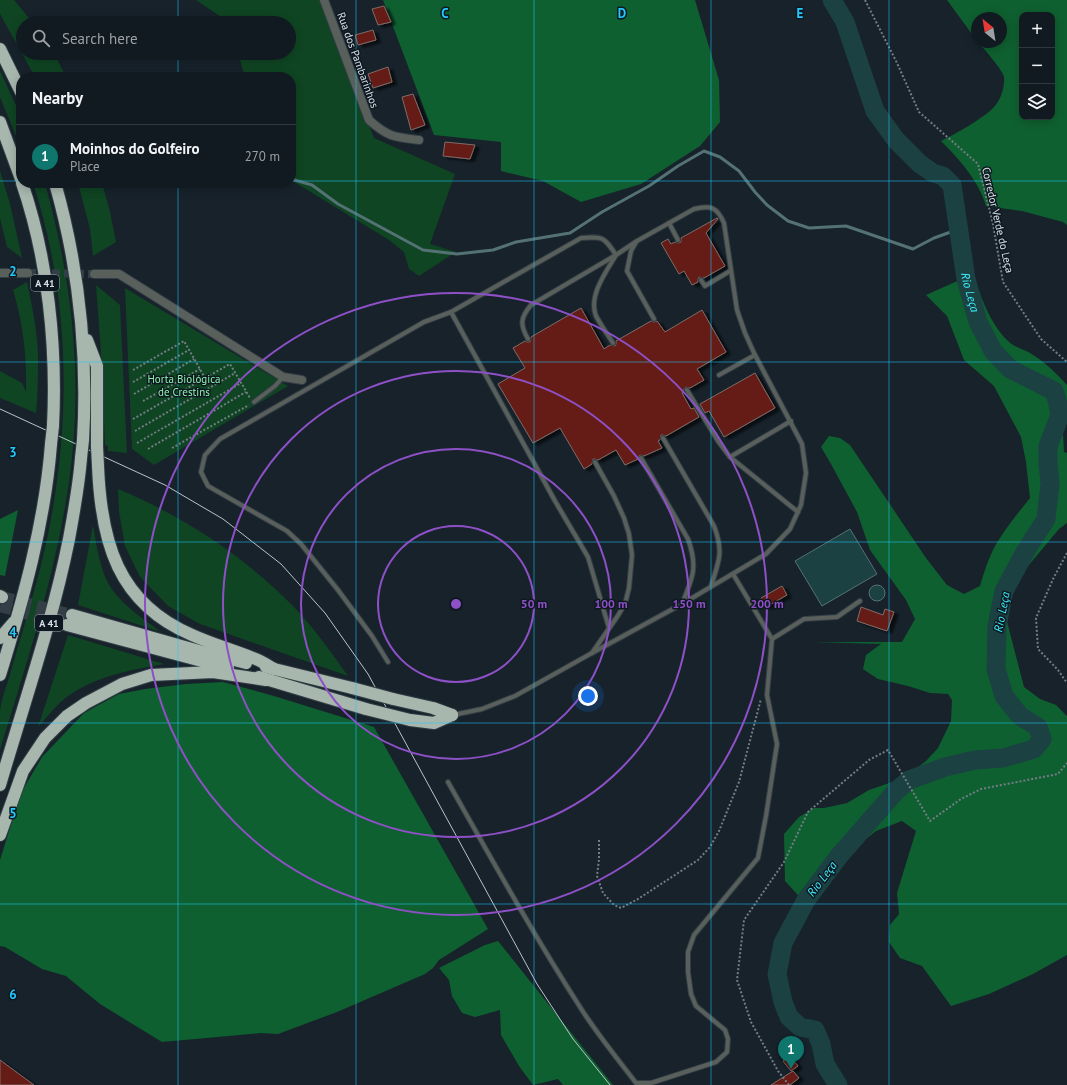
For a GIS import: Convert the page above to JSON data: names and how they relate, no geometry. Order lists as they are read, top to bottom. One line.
{"streets":{"highway":["A 41"],"street":["Rua dos Pambarinhos"],"path":["Corredor Verde do Leça"]},"water":["Rio Leça"],"parks":["Horta Biológica de Crestins"],"north":"top left","page":{"map_buttons":["+","−"],"search":"Search here","heading":"Nearby","list":[{"mark":"1","name":"Moinhos do Golfeiro","note":"Place","value":"270 m"}],"pins":"1"},"grid":{"columns":["C","D","E"],"rows":["2","3","4","5","6"]},"rings":["50 m","100 m","150 m","200 m"]}
